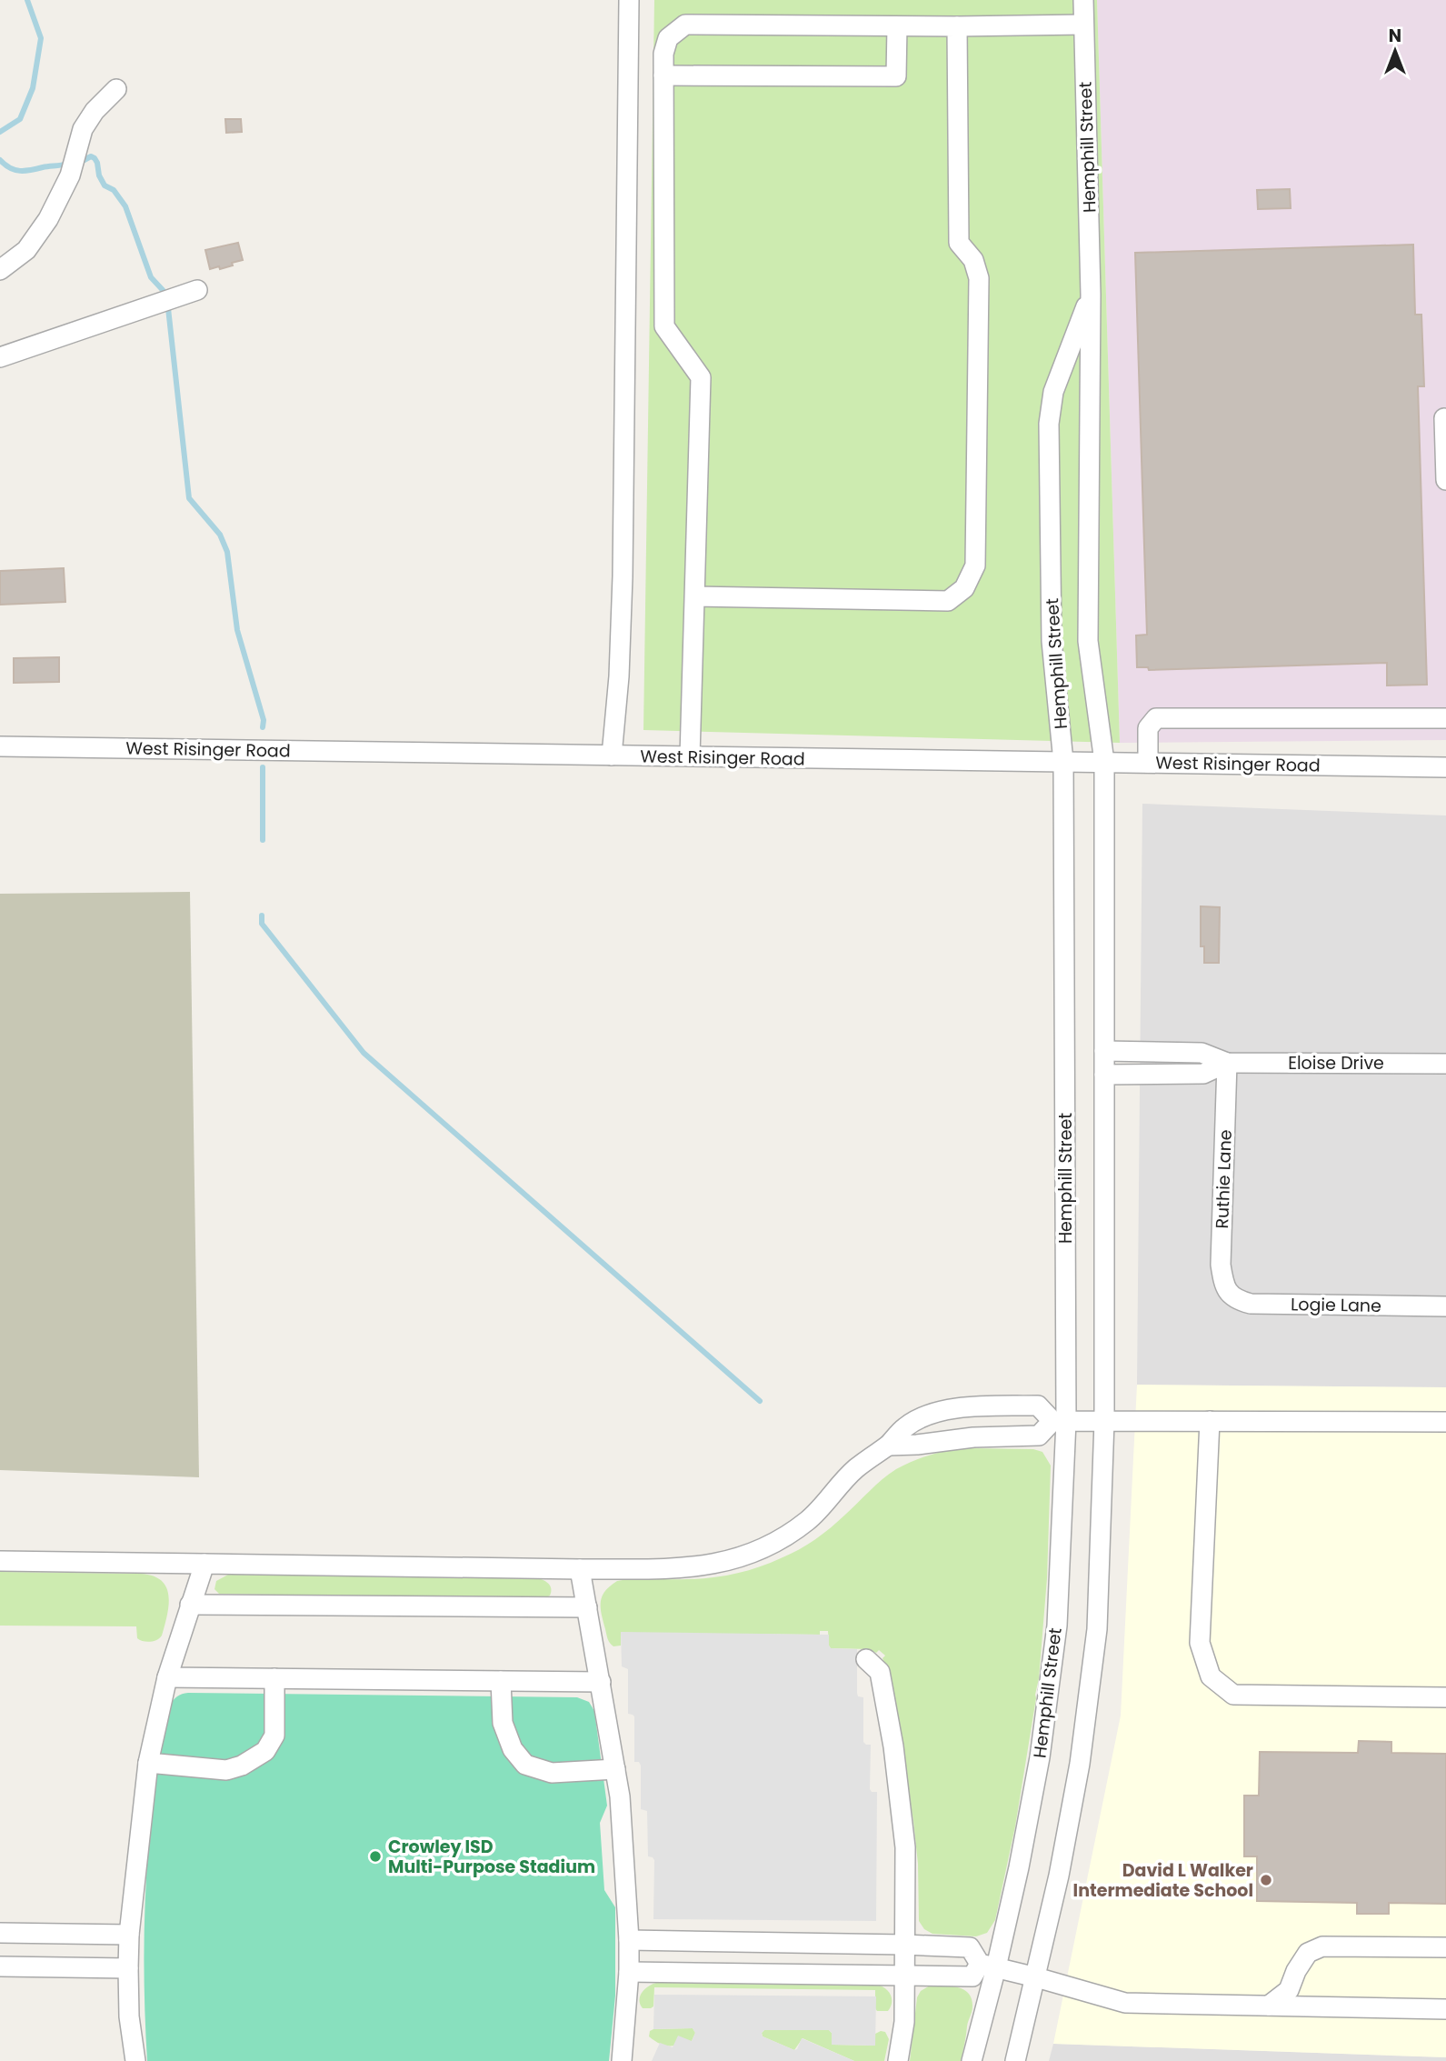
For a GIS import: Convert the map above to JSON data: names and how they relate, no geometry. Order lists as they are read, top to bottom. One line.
{"streets":{"street":["Hemphill Street","West Risinger Road","Eloise Drive","Ruthie Lane","Logie Lane"]},"crossings":[["Hemphill Street","West Risinger Road"],["Hemphill Street","Eloise Drive"],["Eloise Drive","Ruthie Lane"],["Ruthie Lane","Logie Lane"]],"places":["Crowley ISD Multi-Purpose Stadium","David L Walker Intermediate School"],"north":"top"}
